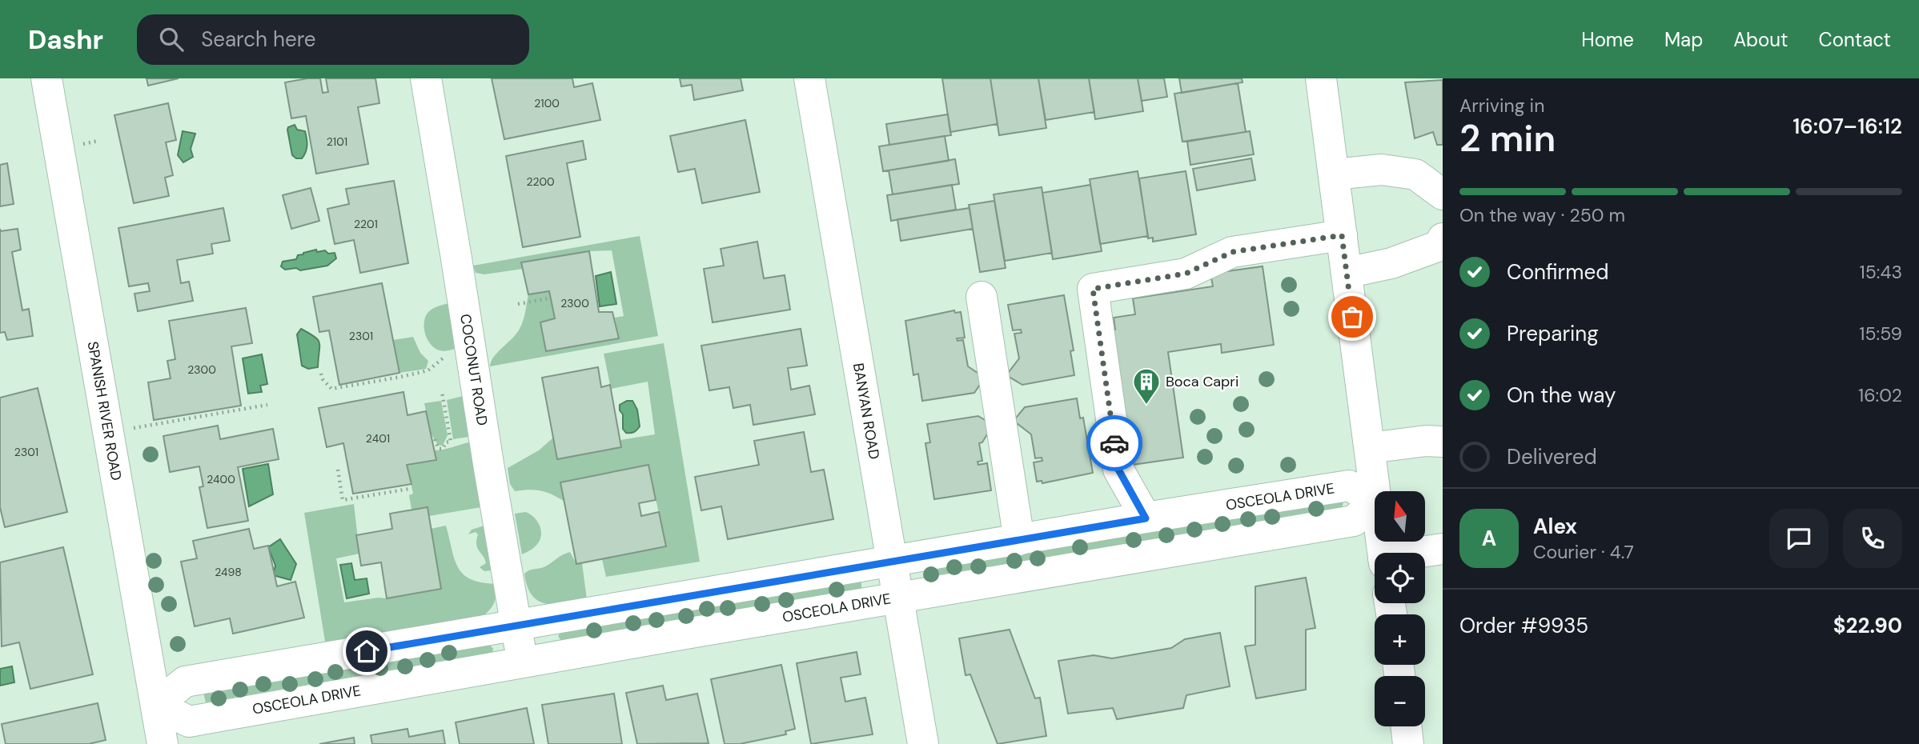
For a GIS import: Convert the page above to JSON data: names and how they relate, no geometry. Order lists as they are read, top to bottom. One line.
{"streets":{"street":["COCONUT ROAD","SPANISH RIVER ROAD","BANYAN ROAD","OSCEOLA DRIVE"]},"crossings":[["COCONUT ROAD","OSCEOLA DRIVE"],["SPANISH RIVER ROAD","OSCEOLA DRIVE"],["BANYAN ROAD","OSCEOLA DRIVE"]],"places":{"building":["Boca Capri"]},"house_numbers":["2100","2101","2200","2201","2300","2301","2300","2401","2301","2400","2498"],"north":"top","page":{"header":"Dashr","search":"Search here","nav":["Home","Map","About","Contact"],"heading":["2 min","Arriving in","16:07–16:12"],"panel":["Alex","Courier · 4.7","Order #9935","$22.90"],"bar":"On the way · 250 m","list":[["Confirmed","15:43"],["Preparing","15:59"],["On the way","16:02"],"Delivered"],"map_buttons":["+","−"],"round":"A"}}
